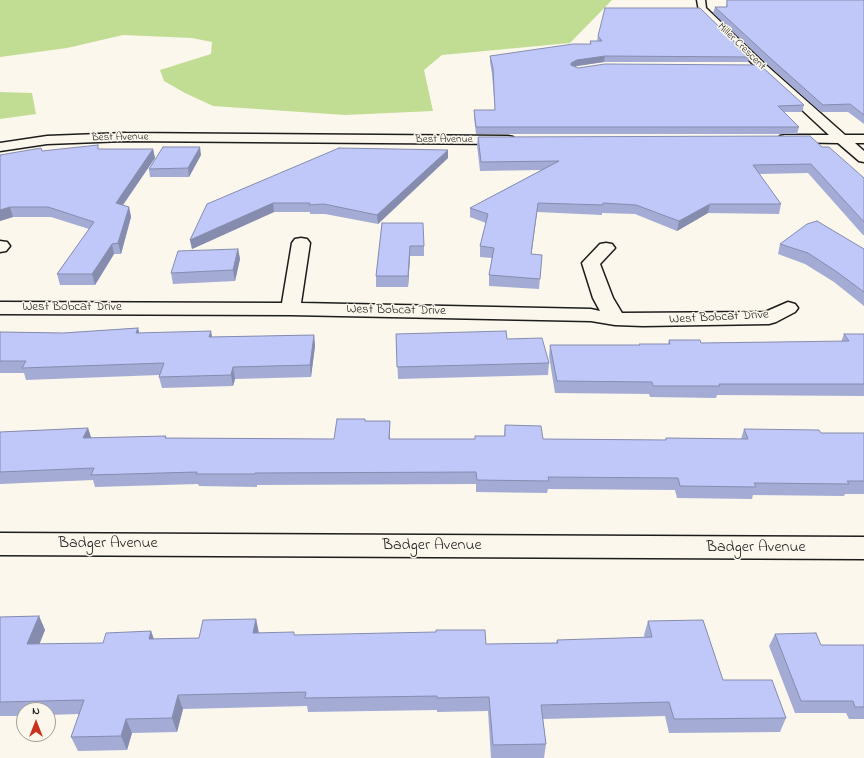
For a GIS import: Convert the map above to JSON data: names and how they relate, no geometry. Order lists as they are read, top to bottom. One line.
{"streets":{"street":["Miller Crescent","Best Avenue","West Bobcat Drive","Badger Avenue"]},"north":"top"}
